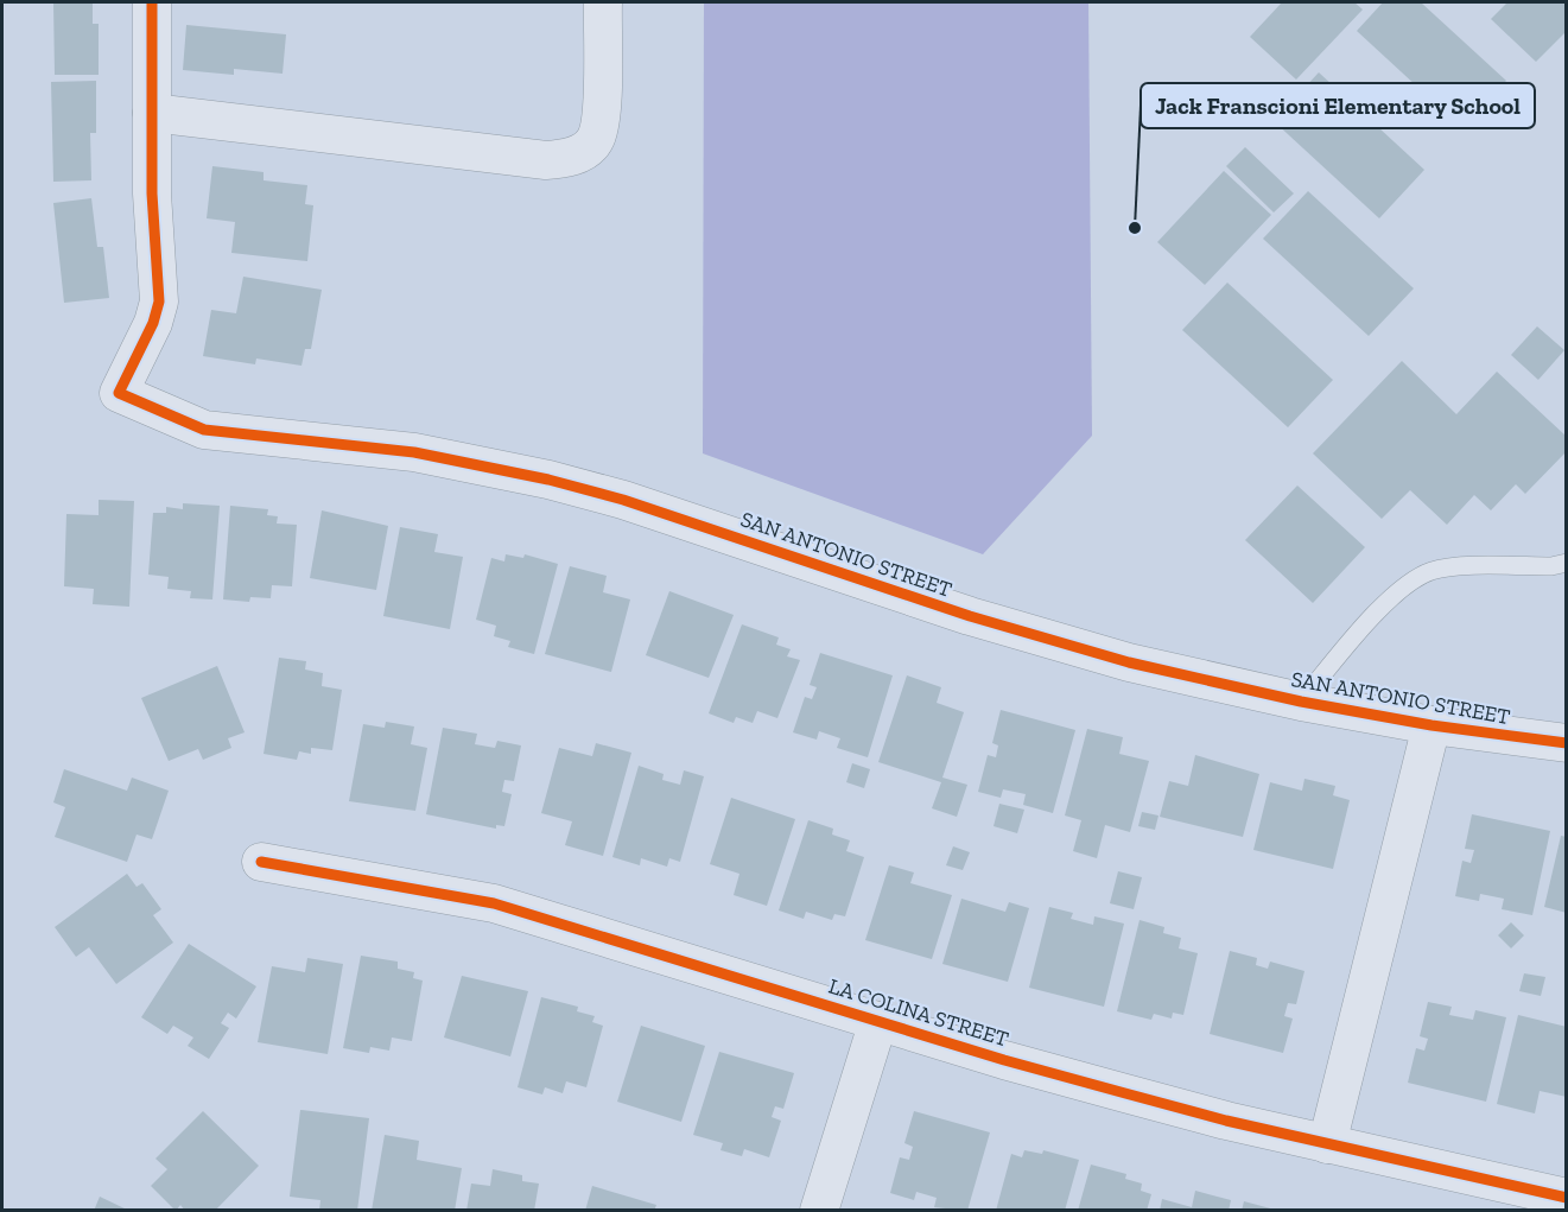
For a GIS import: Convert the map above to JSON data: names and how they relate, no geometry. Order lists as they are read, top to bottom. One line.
{"streets":{"street":["SAN ANTONIO STREET","LA COLINA STREET"]},"places":["Jack Franscioni Elementary School"]}
